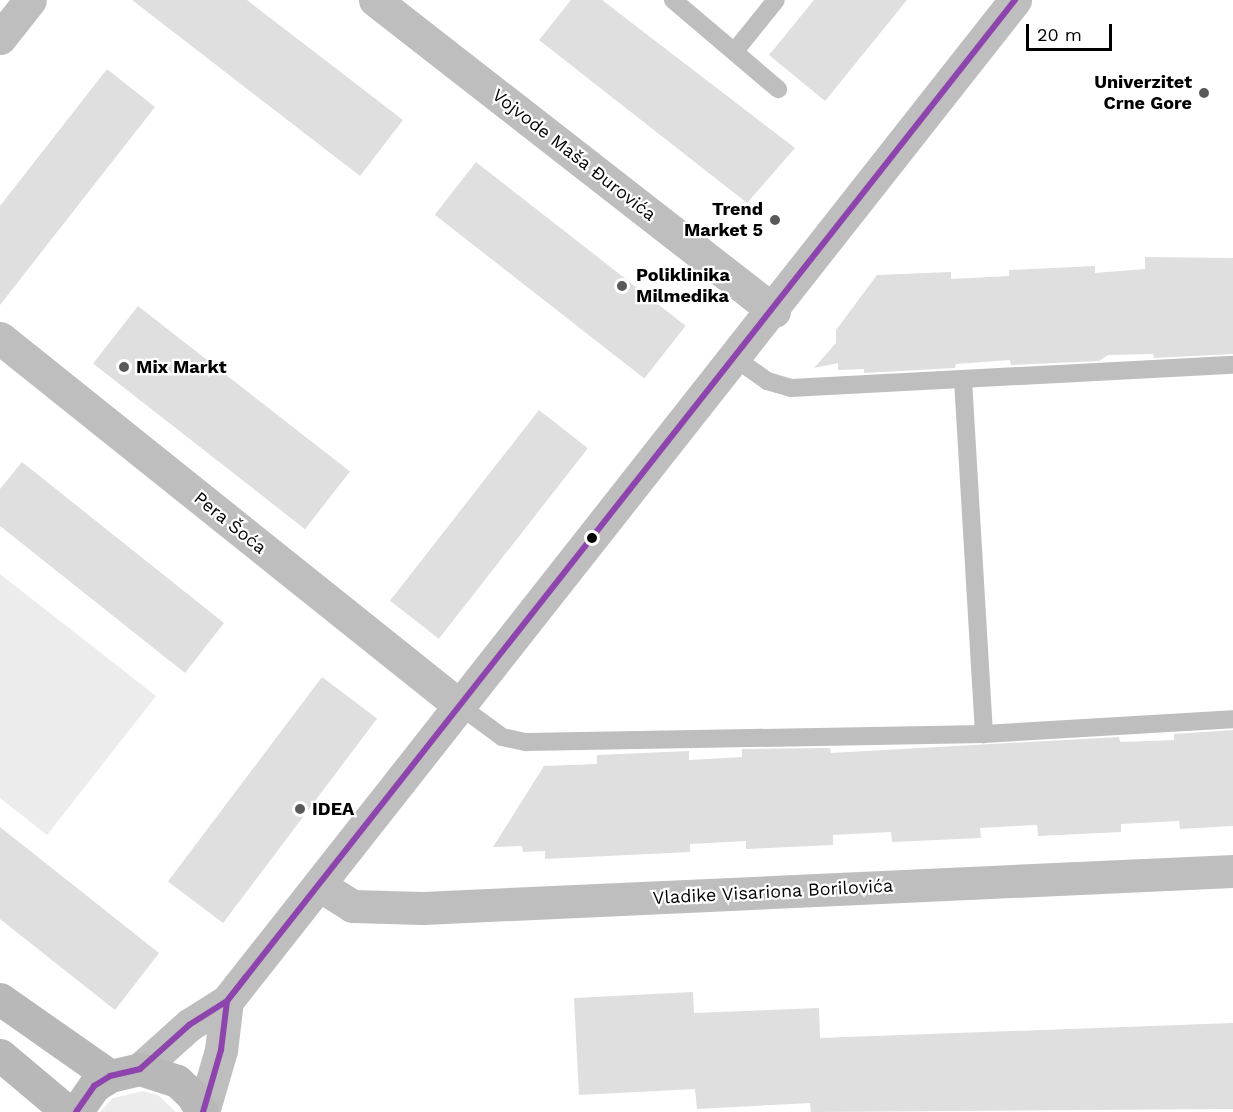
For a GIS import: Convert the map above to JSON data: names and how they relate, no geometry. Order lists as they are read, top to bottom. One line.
{"streets":{"street":["Vojvode Maša Đurovića","Pera Šoća","Vladike Visariona Borilovića"]},"places":["Univerzitet Crne Gore","Trend Market 5","Poliklinika Milmedika","Mix Markt","IDEA"],"scale_bar":"20 m"}
